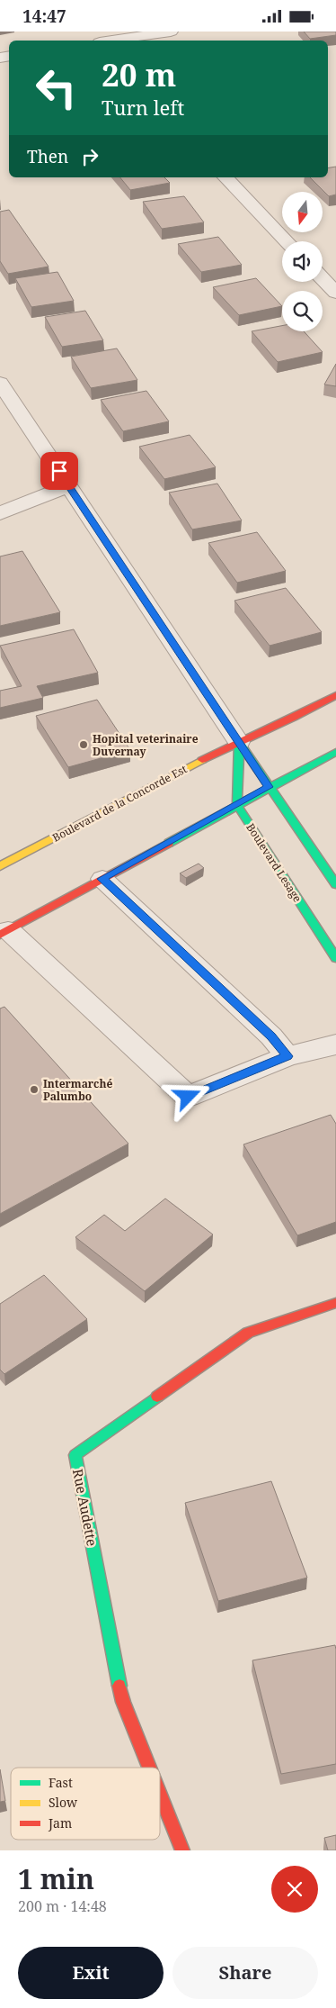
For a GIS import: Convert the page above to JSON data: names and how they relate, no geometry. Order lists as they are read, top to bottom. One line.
{"streets":{"street":["Boulevard de la Concorde Est","Boulevard Lesage","Rue Audette"]},"places":["Hopital veterinaire Duvernay","Intermarché Palumbo"],"legend":["Fast","Slow","Jam"],"north":"bottom","page":{"status":"14:47","turn":["20 m","Turn left"],"then":"Then","heading":["1 min","200 m · 14:48"],"buttons":["Exit","Share"]}}
